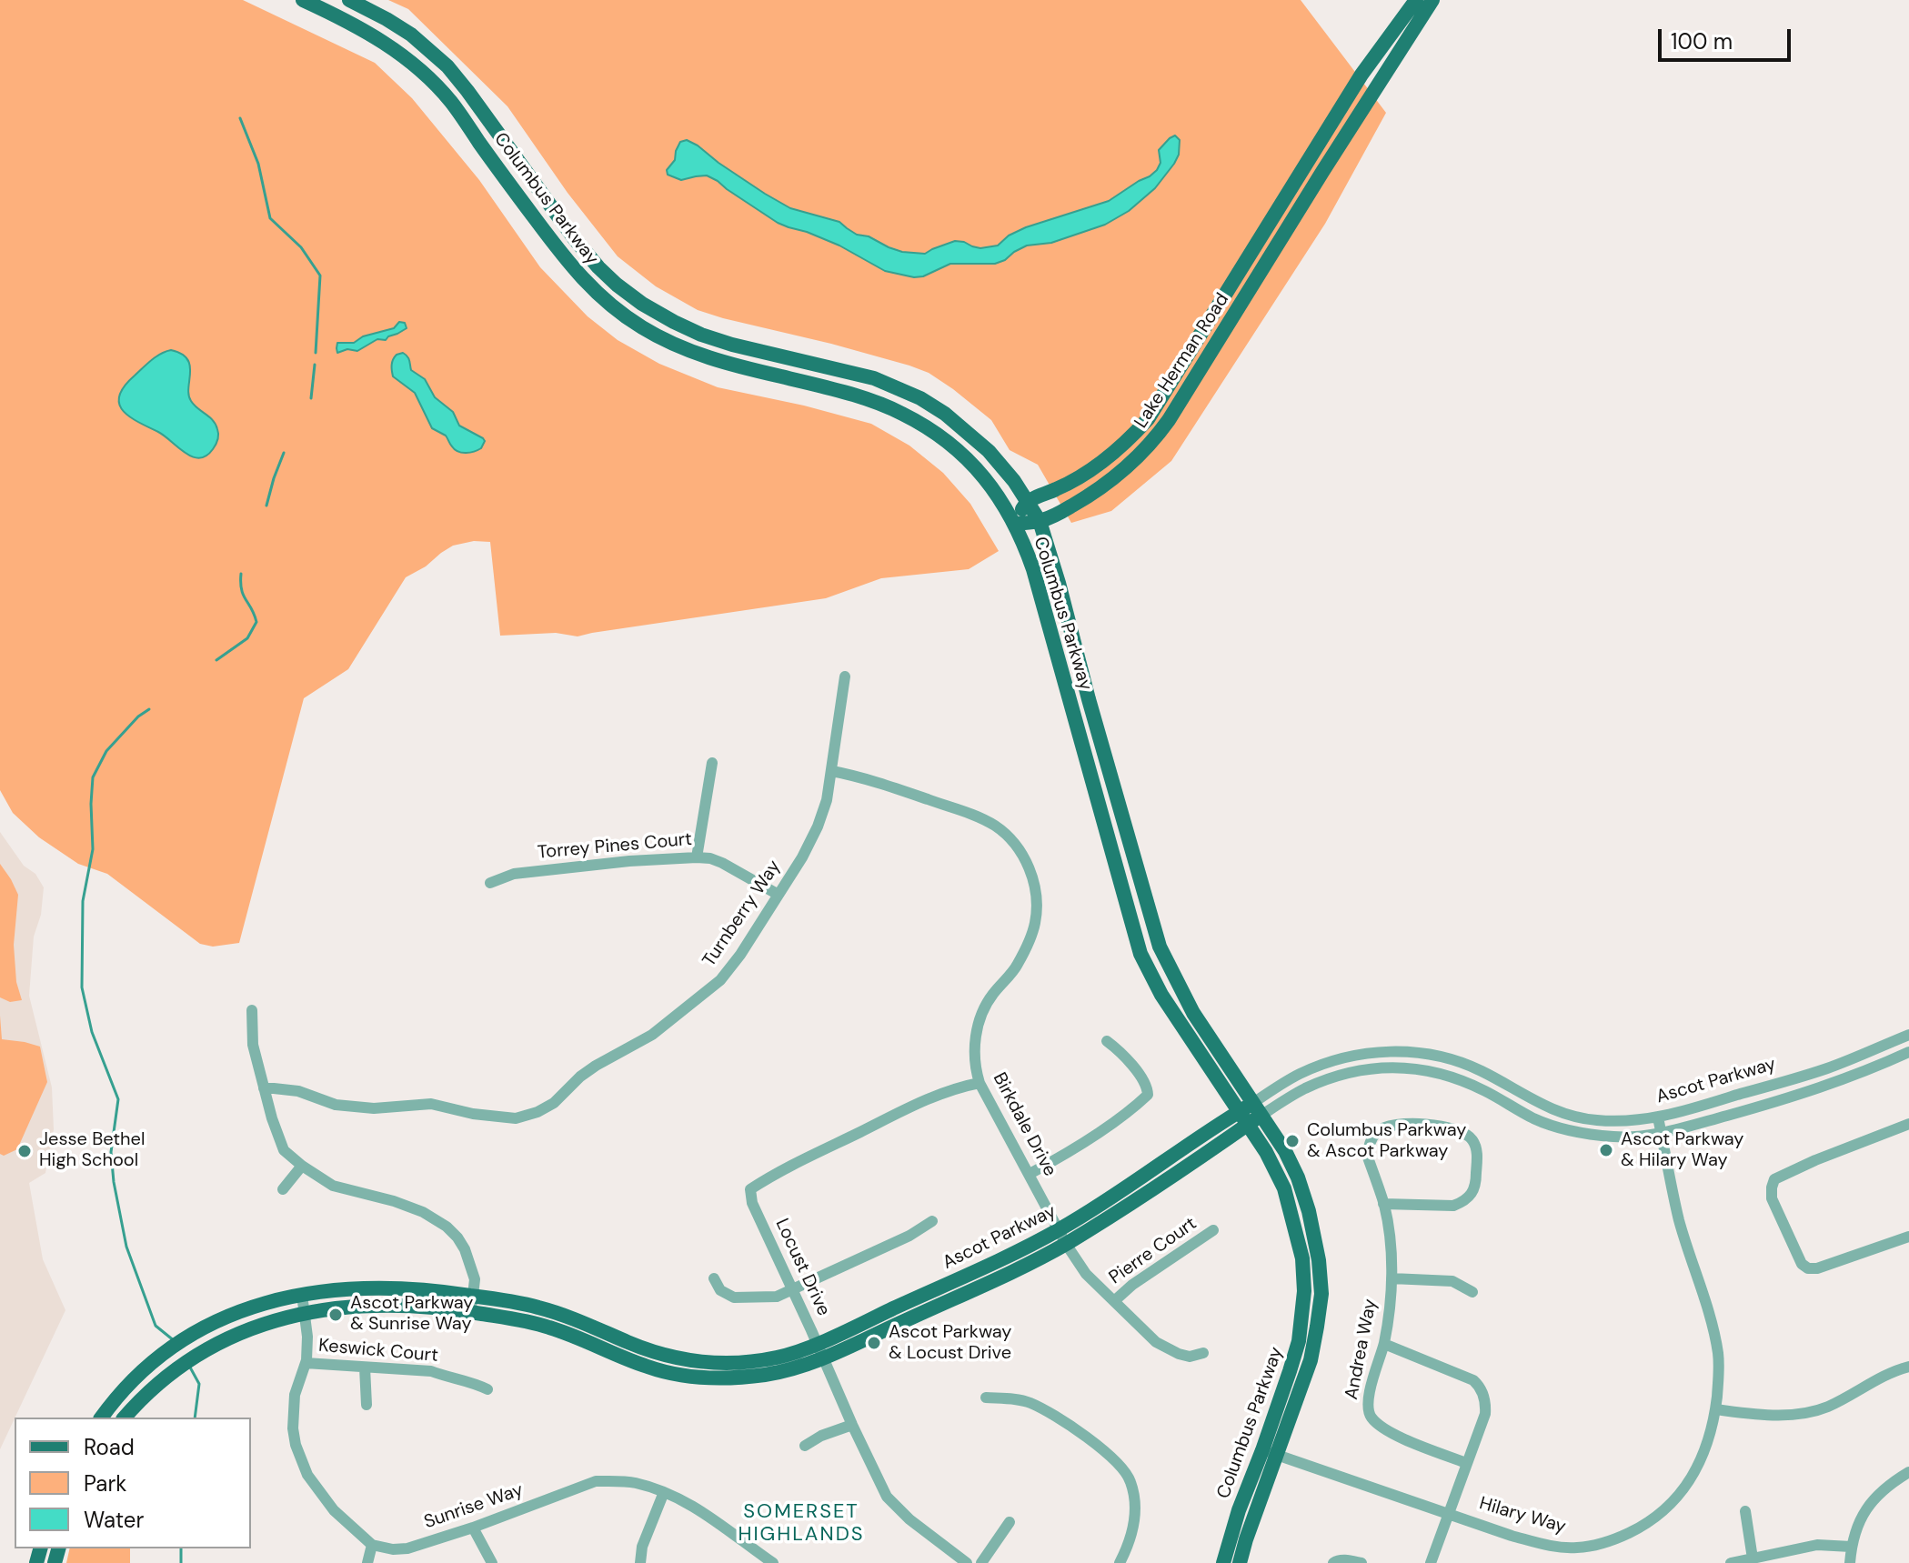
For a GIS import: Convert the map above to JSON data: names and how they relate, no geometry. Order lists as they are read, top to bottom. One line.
{"streets":{"main road":["Columbus Parkway","Lake Herman Road","Ascot Parkway"],"street":["Torrey Pines Court","Turnberry Way","Birkdale Drive","Pierre Court","Locust Drive","Andrea Way","Keswick Court","Sunrise Way","Hilary Way"]},"crossings":[["Columbus Parkway","Lake Herman Road"],["Columbus Parkway","Ascot Parkway"],["Columbus Parkway","Hilary Way"],["Torrey Pines Court","Turnberry Way"],["Turnberry Way","Birkdale Drive"],["Ascot Parkway","Birkdale Drive"],["Ascot Parkway","Locust Drive"],["Ascot Parkway","Hilary Way"],["Birkdale Drive","Pierre Court"],["Birkdale Drive","Locust Drive"]],"districts":["SOMERSET HIGHLANDS"],"places":["Columbus Parkway & Ascot Parkway","Ascot Parkway & Hilary Way","Jesse Bethel High School","Ascot Parkway & Sunrise Way","Ascot Parkway & Locust Drive"],"legend":["Road","Park","Water"],"scale_bar":"100 m"}
